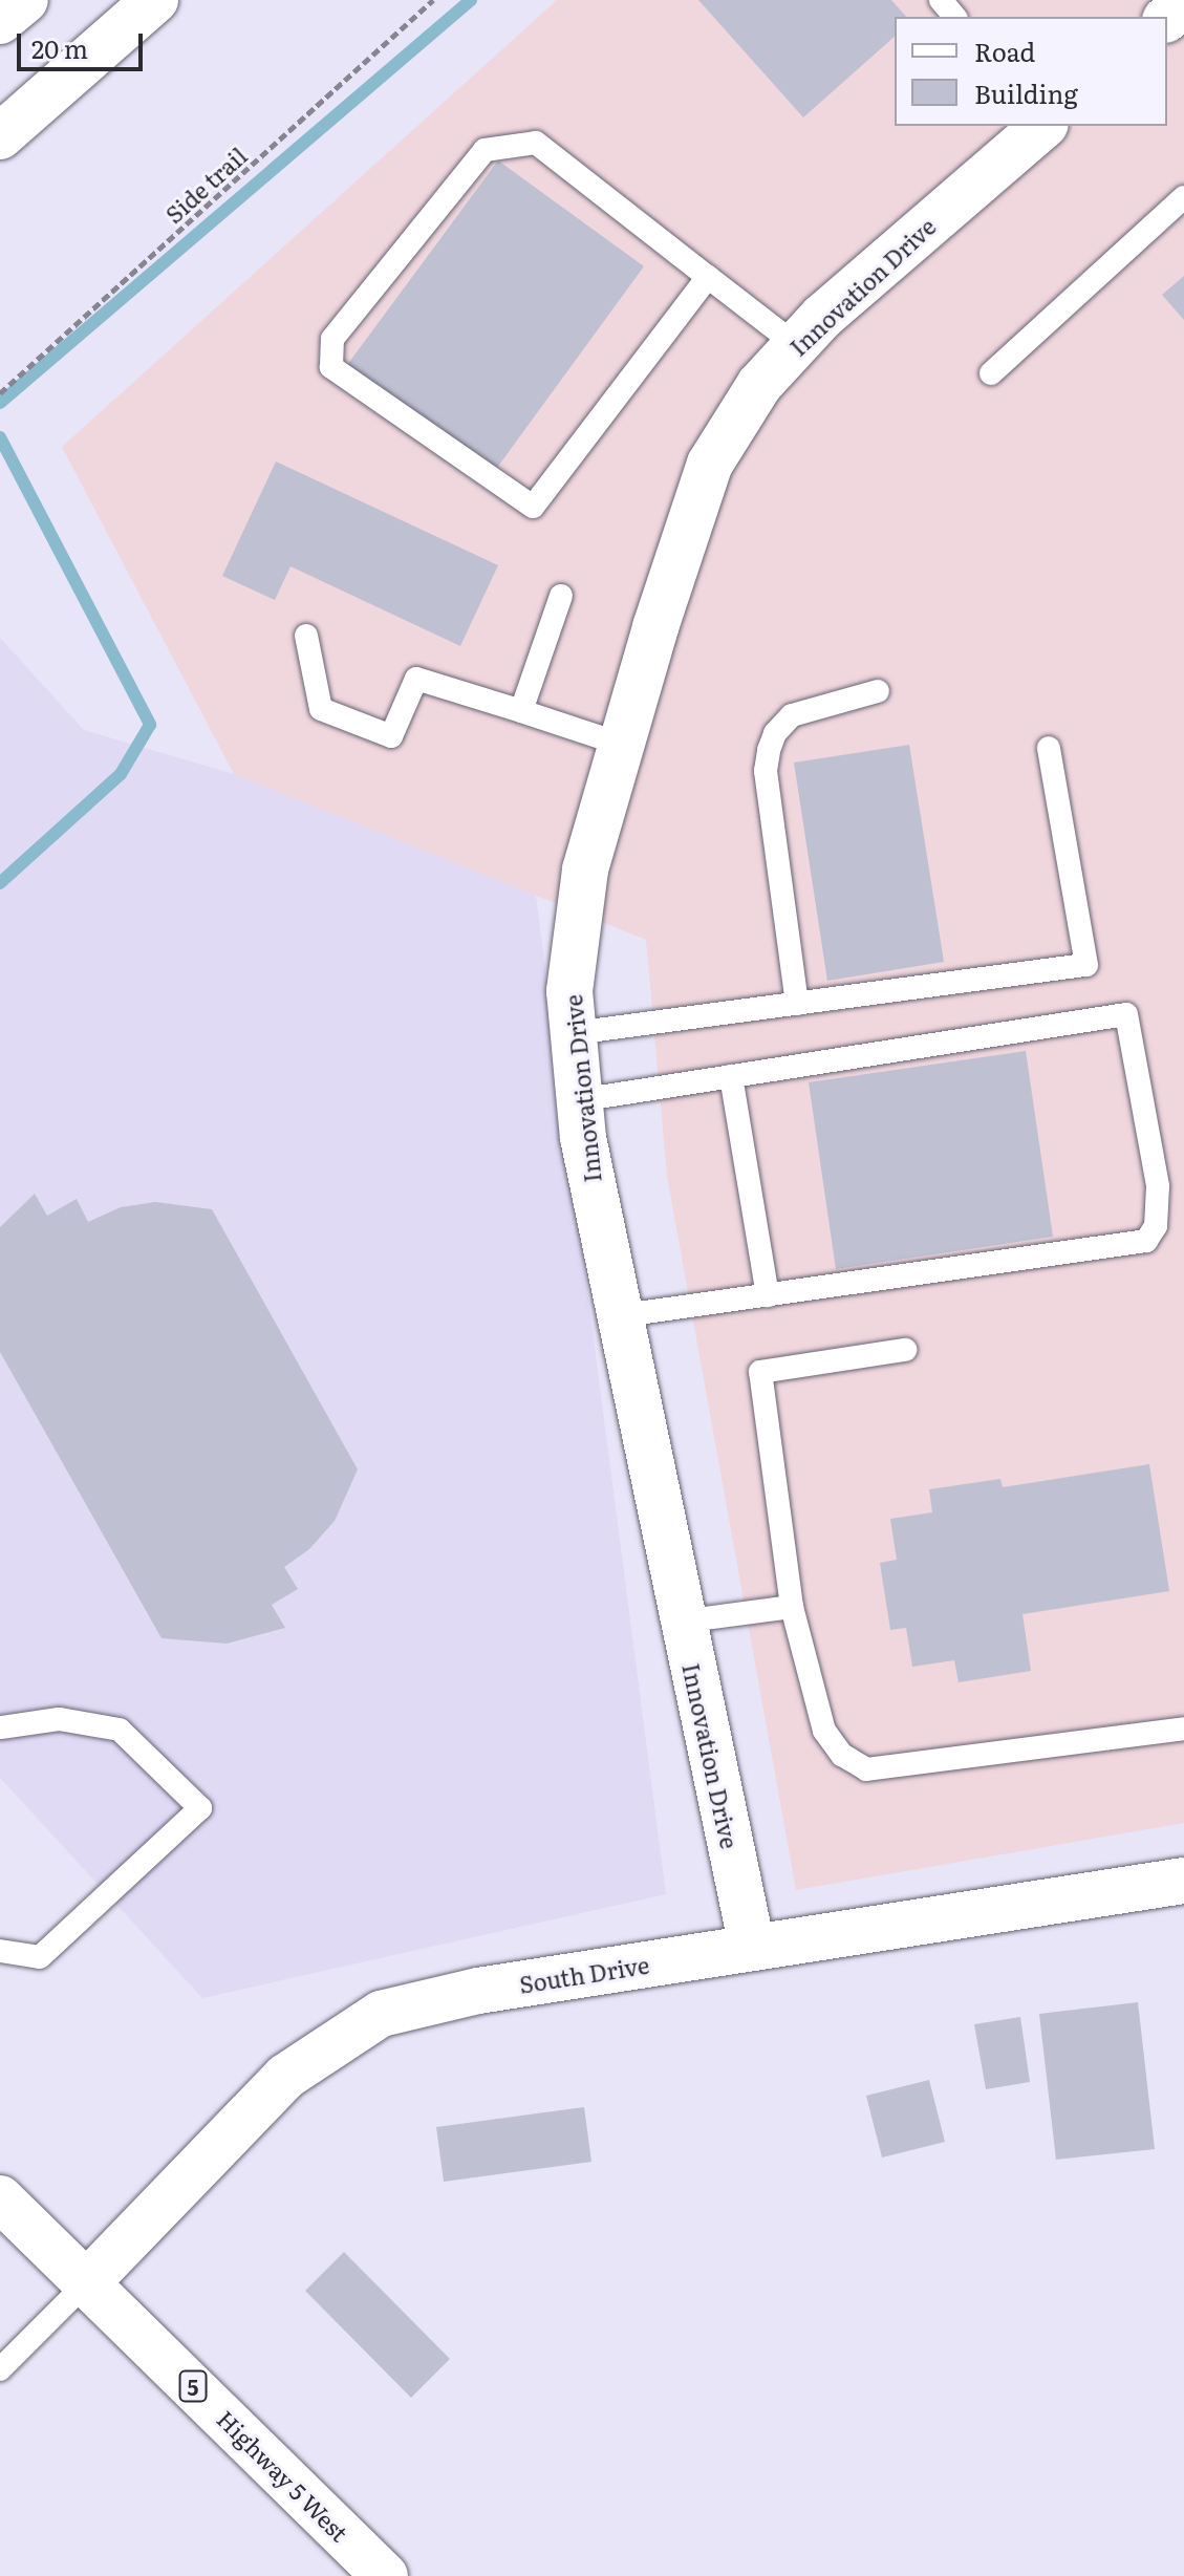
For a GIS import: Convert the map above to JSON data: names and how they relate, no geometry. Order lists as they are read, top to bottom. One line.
{"streets":{"main road":["Innovation Drive","South Drive","5","Highway 5 West"],"path":["Side trail"]},"crossings":[["Innovation Drive","South Drive"],["South Drive","Highway 5 West"]],"legend":["Road","Building"],"scale_bar":"20 m"}
